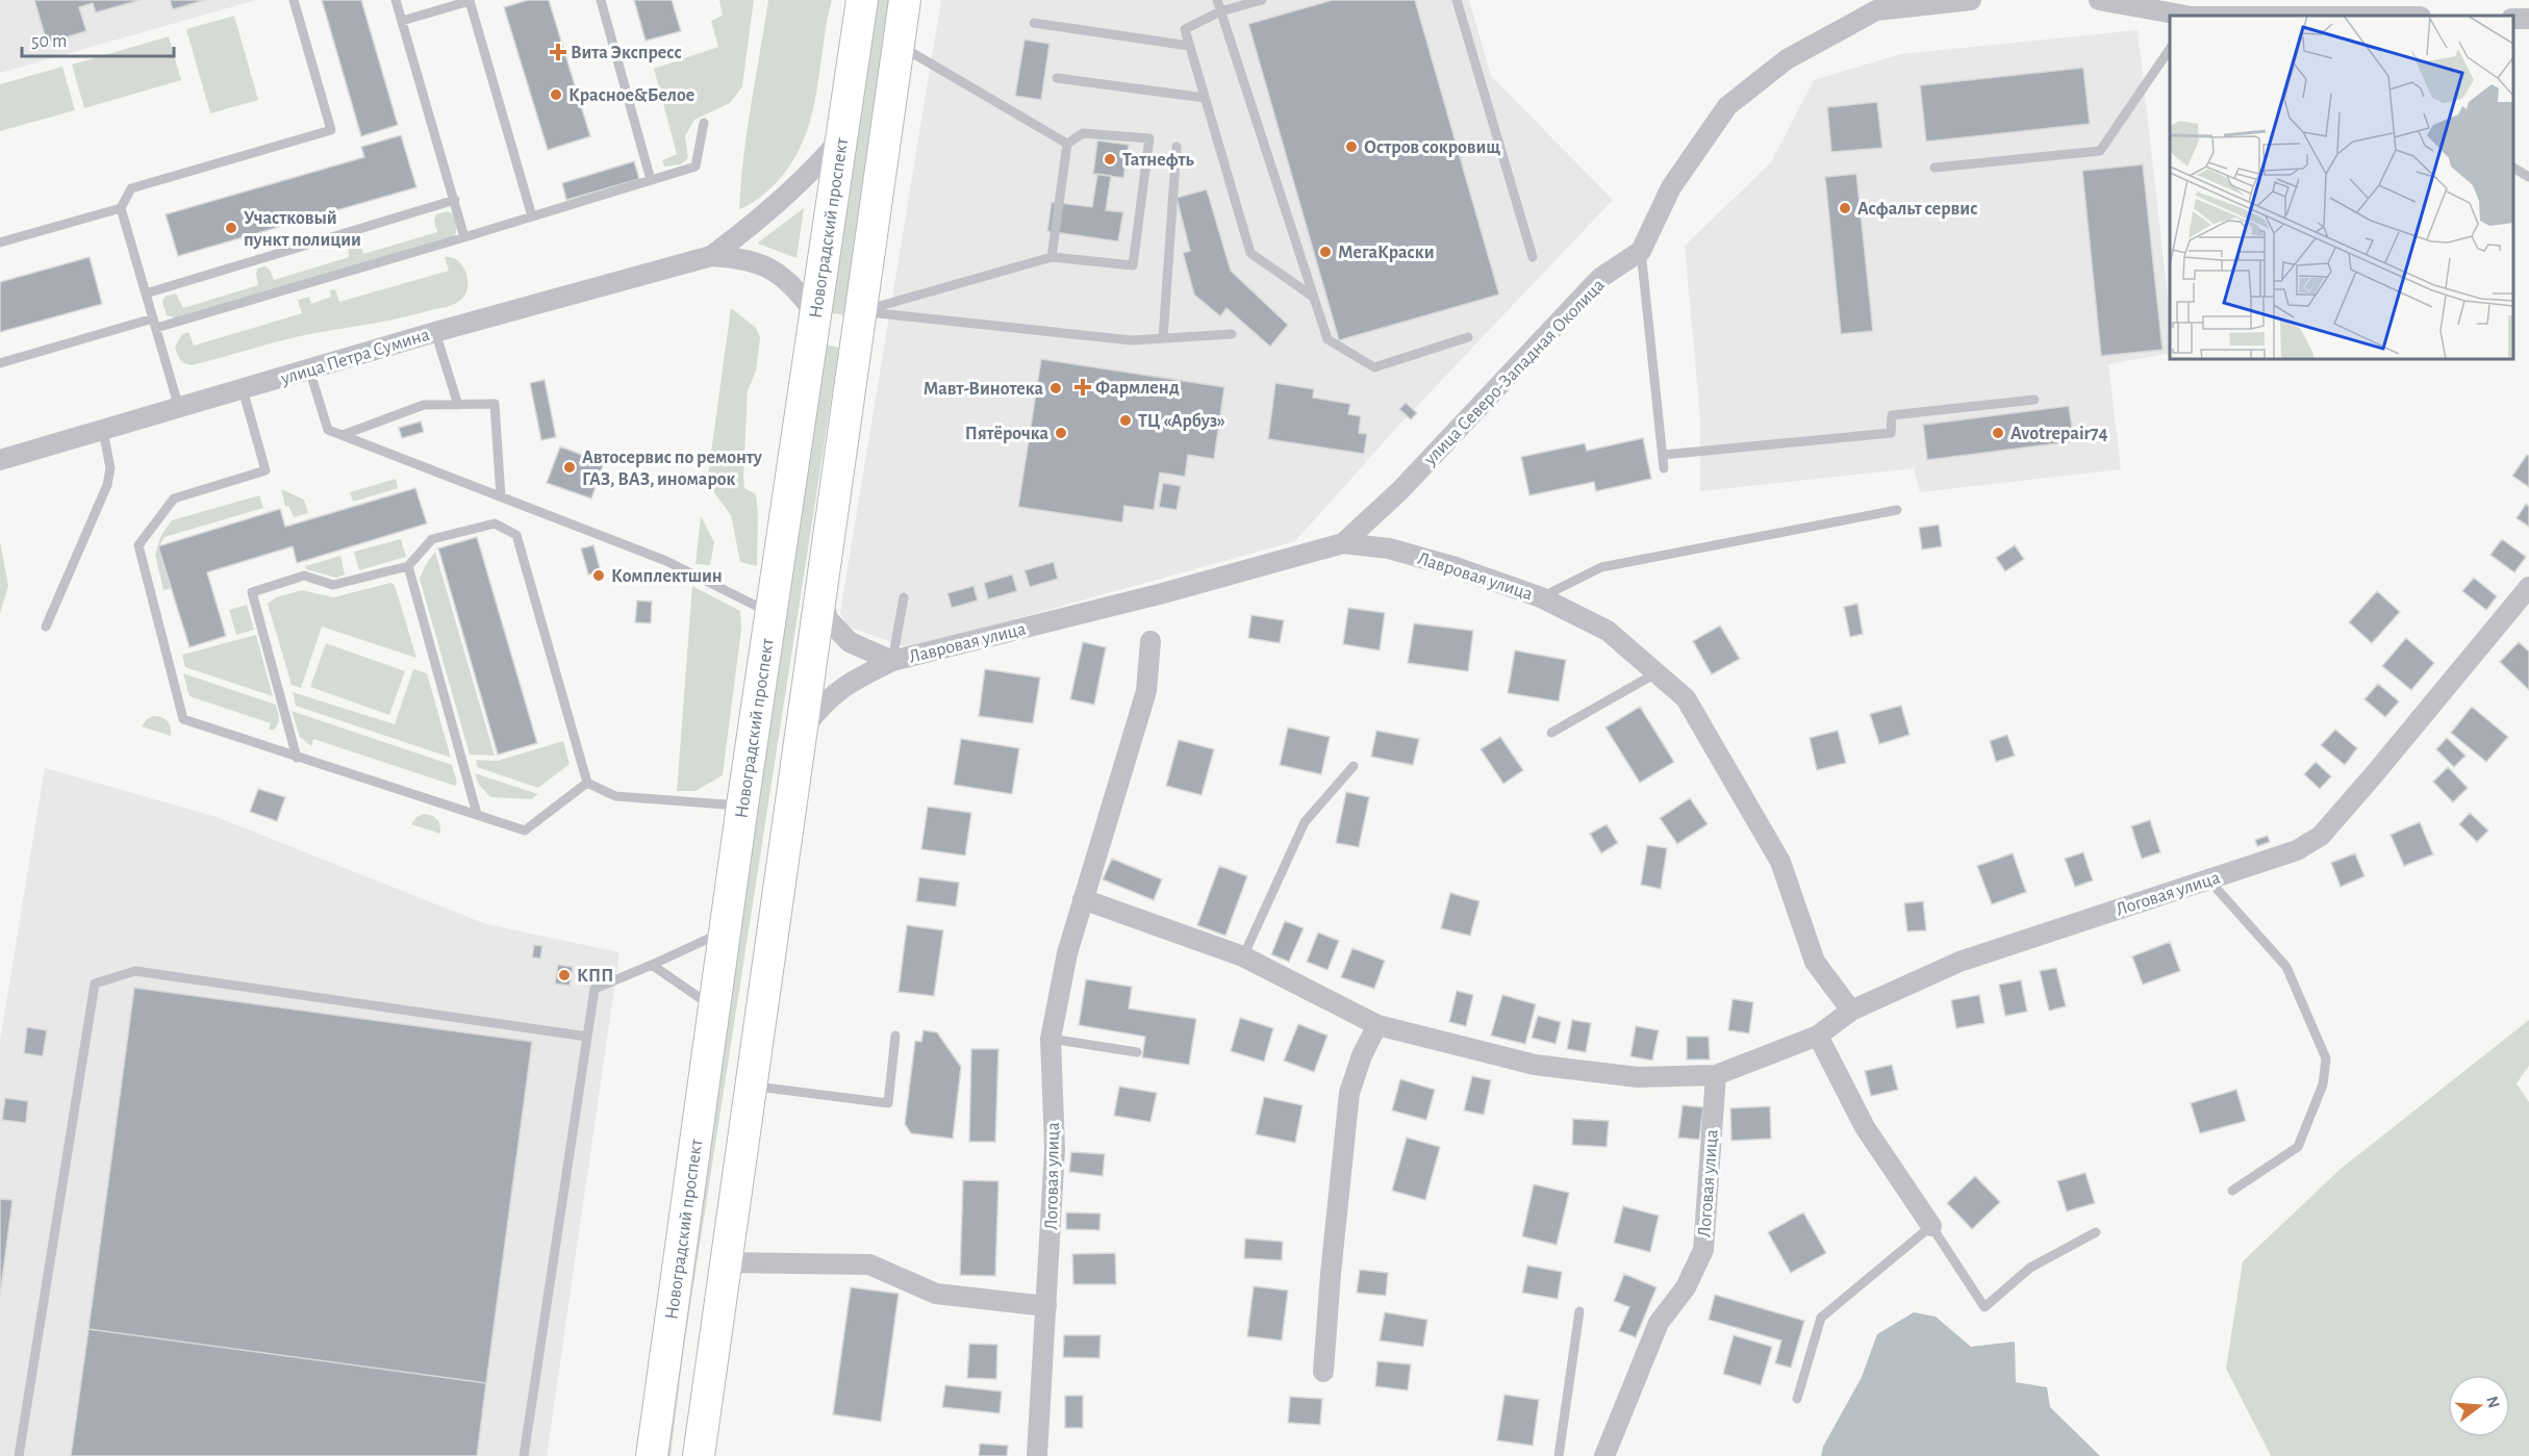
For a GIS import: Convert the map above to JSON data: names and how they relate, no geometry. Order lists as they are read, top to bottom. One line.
{"streets":{"main road":["Новоградский проспект"],"street":["улица Петра Сумина","улица Северо-Западная Околица","Лавровая улица","Логовая улица"]},"crossings":[["улица Северо-Западная Околица","Лавровая улица"],["Лавровая улица","Логовая улица"]],"places":{"health":["Вита Экспресс","Фармленд"],"other":["Красное&Белое","Остров сокровищ","Татнефть","Асфальт сервис","Участковый пункт полиции","МегаКраски","Мавт-Винотека","ТЦ «Арбуз»","Пятёрочка","Avotrepair74","Автосервис по ремонту ГАЗ, ВАЗ, иномарок","Комплектшин","КПП"]},"scale_bar":"50 m","north":"right"}
